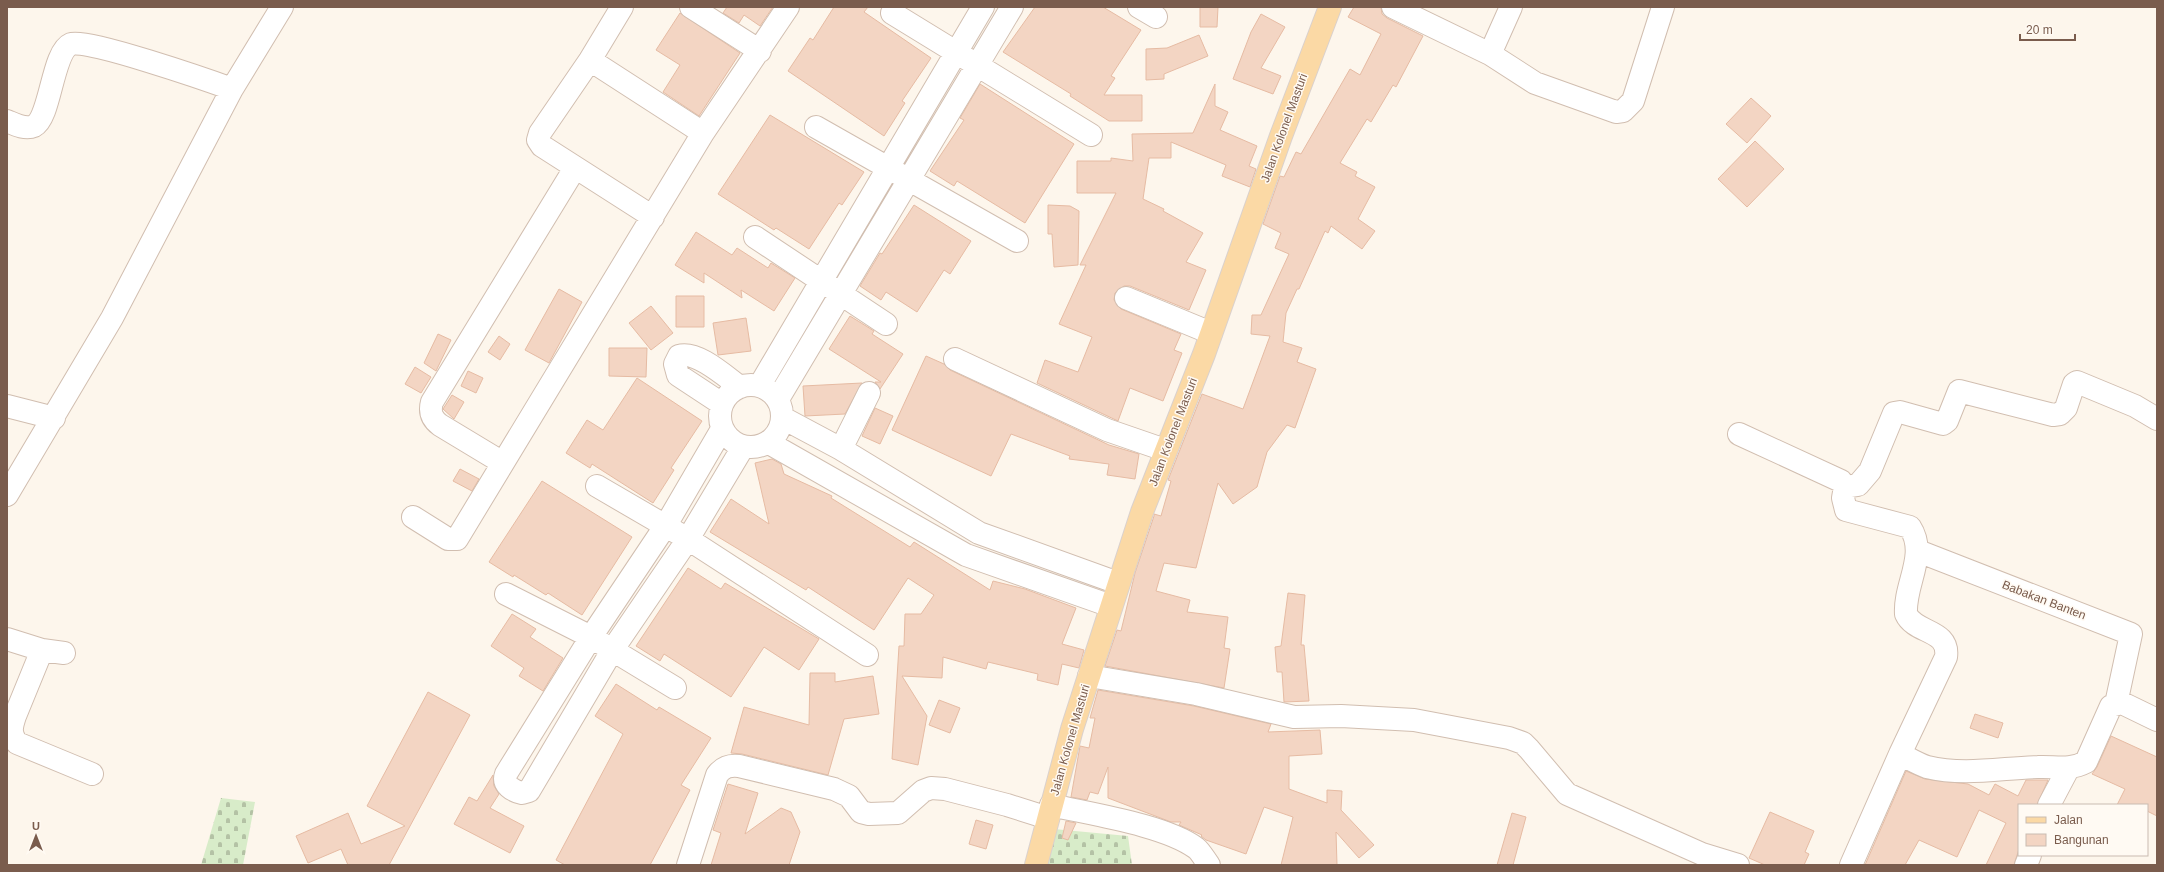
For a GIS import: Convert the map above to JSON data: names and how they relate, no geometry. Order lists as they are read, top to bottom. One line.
{"streets":{"main road":["Jalan Kolonel Masturi"],"street":["Babakan Banten"]},"legend":["Jalan","Bangunan"],"scale_bar":"20 m","north":"top"}
